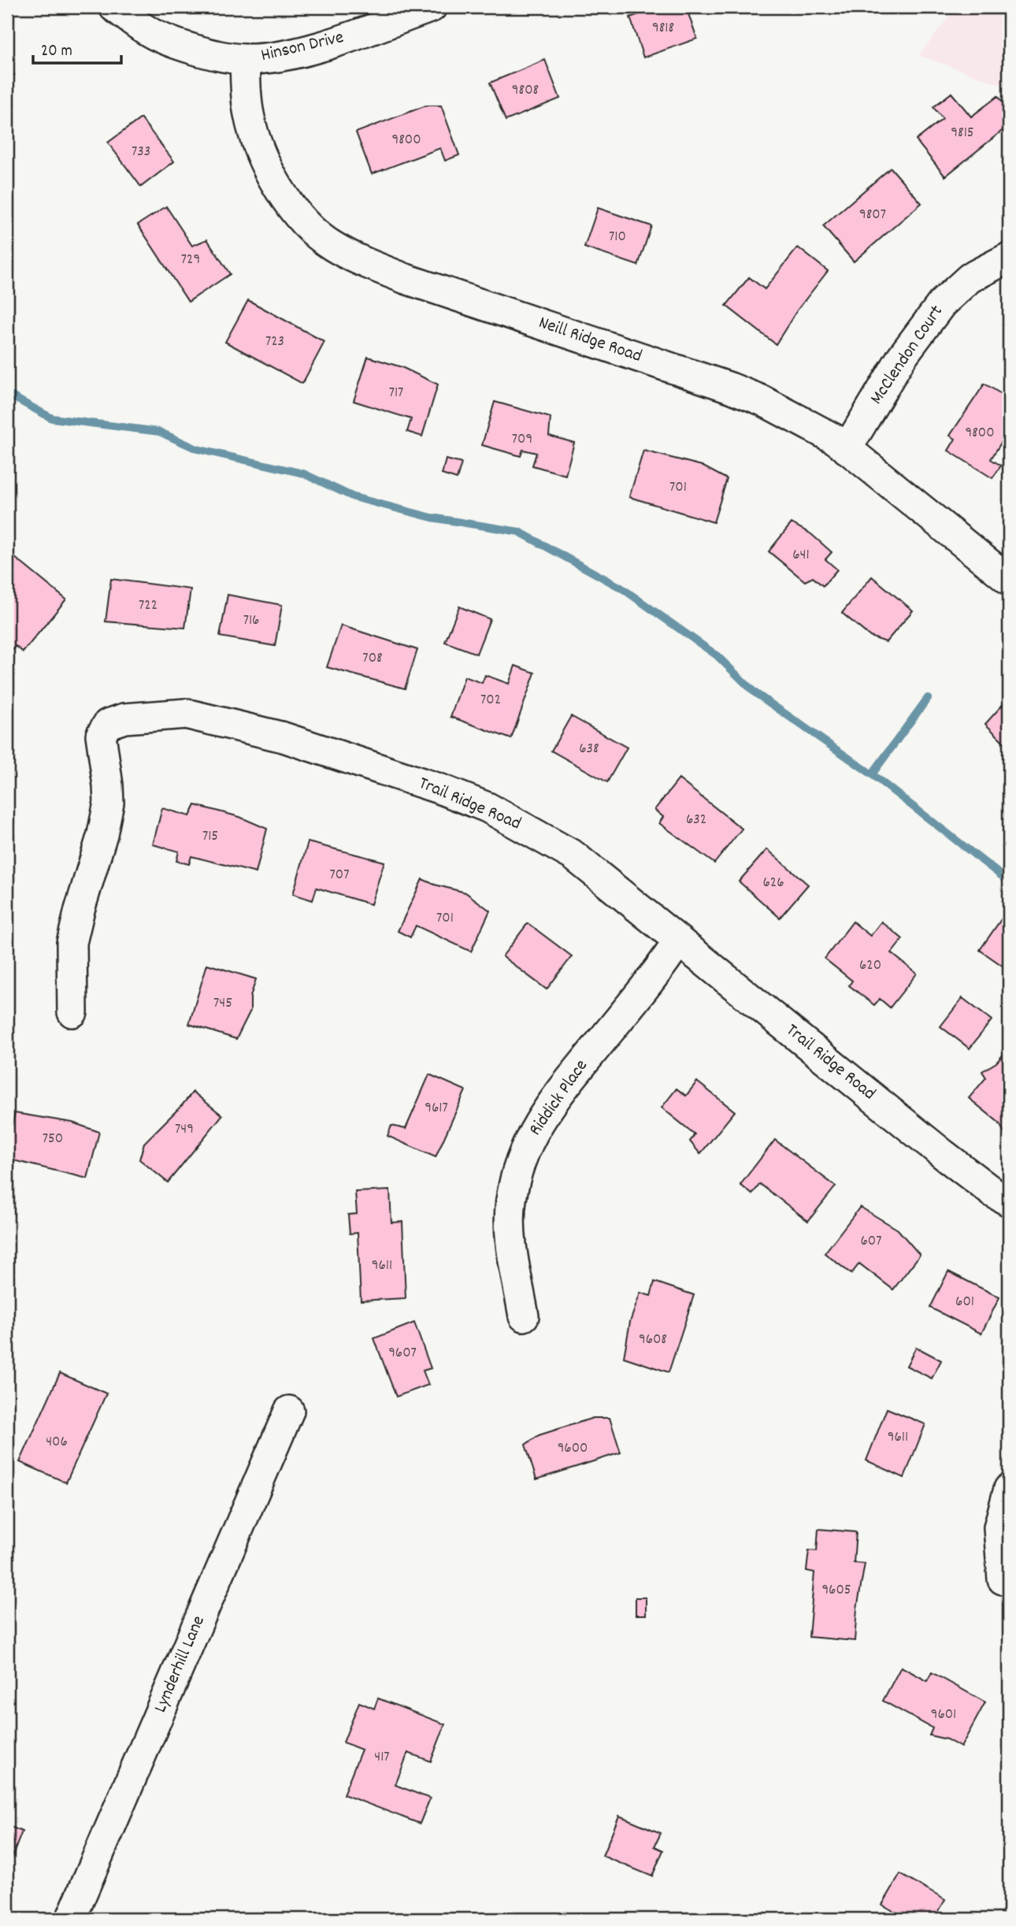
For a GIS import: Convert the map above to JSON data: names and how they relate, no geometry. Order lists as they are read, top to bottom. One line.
{"streets":{"street":["Hinson Drive","Neill Ridge Road","McClendon Court","Trail Ridge Road","Riddick Place","Lynderhill Lane"]},"crossings":[["Hinson Drive","Neill Ridge Road"],["Neill Ridge Road","McClendon Court"],["Trail Ridge Road","Riddick Place"]],"house_numbers":["9818","9808","9815","9800","733","9807","710","729","723","717","9800","709","701","641","722","716","708","702","638","632","715","707","626","701","620","745","9617","749","750","607","9611","601","9608","9607","9611","406","9600","9605","9601","417"],"scale_bar":"20 m"}
